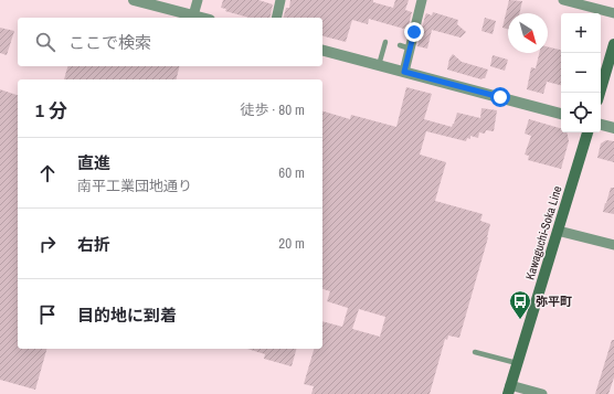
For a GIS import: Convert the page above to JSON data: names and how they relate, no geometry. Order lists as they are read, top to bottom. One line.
{"streets":{"main road":["Kawaguchi-Soka Line"]},"places":{"bus stop":["弥平町"]},"north":"bottom right","page":{"map_buttons":["+","−"],"search":"ここで検索","heading":["1 分","徒歩 · 80 m"],"list":[["直進","南平工業団地通り","60 m"],["右折","20 m"],"目的地に到着"]}}
